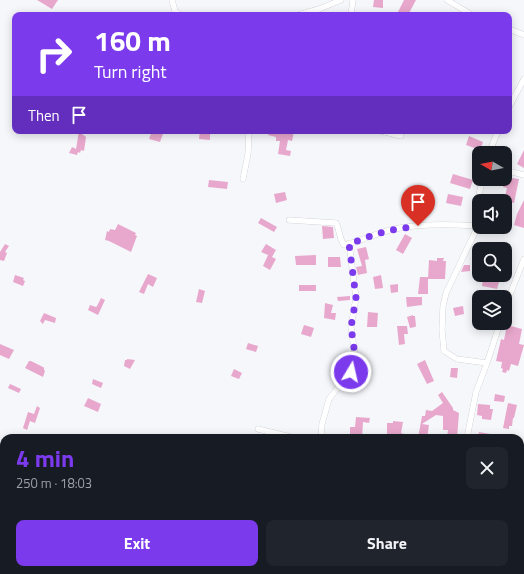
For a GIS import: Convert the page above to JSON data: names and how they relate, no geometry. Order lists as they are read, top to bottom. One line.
{"north":"left","page":{"turn":["160 m","Turn right"],"then":"Then","heading":["4 min","250 m · 18:03"],"buttons":["Exit","Share"]}}
